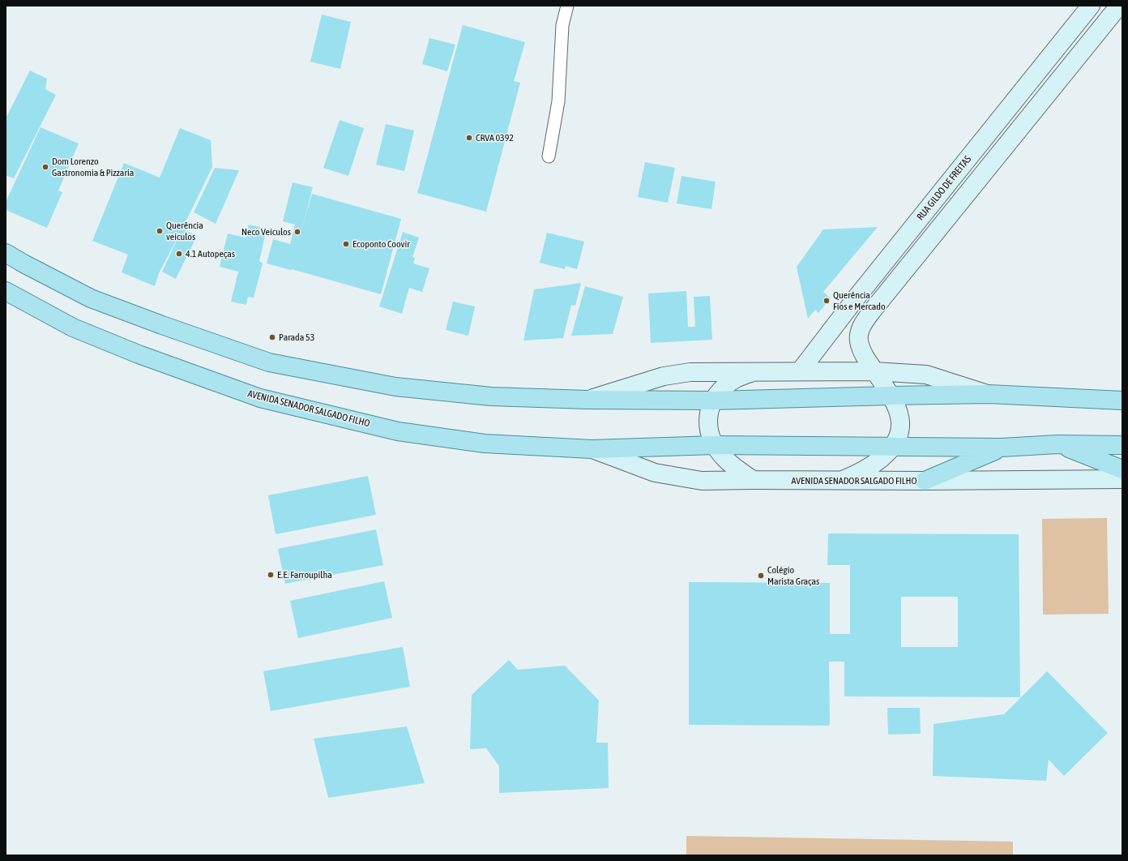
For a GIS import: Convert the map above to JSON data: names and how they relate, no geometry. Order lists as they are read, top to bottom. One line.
{"streets":{"main road":["AVENIDA SENADOR SALGADO FILHO"],"street":["RUA GILDO DE FREITAS"]},"places":["CRVA 0392","Dom Lorenzo Gastronomia & Pizzaria","Querência veículos","Neco Veículos","Ecoponto Coovir","4.1 Autopeças","Querência Fios e Mercado","Parada 53","E.E. Farroupilha","Colégio Marista Graças"]}
